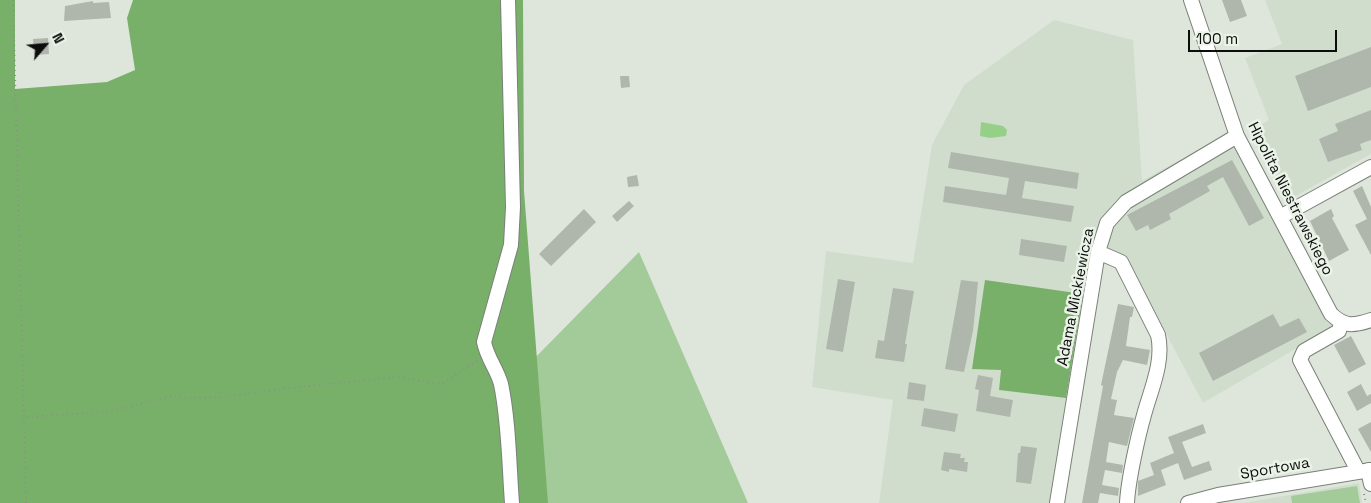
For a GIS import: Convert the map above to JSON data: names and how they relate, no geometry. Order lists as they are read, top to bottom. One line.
{"streets":{"street":["Hipolita Niestrawskiego","Adama Mickiewicza","Sportowa"]},"crossings":[["Hipolita Niestrawskiego","Adama Mickiewicza"]],"scale_bar":"100 m","north":"top right"}
